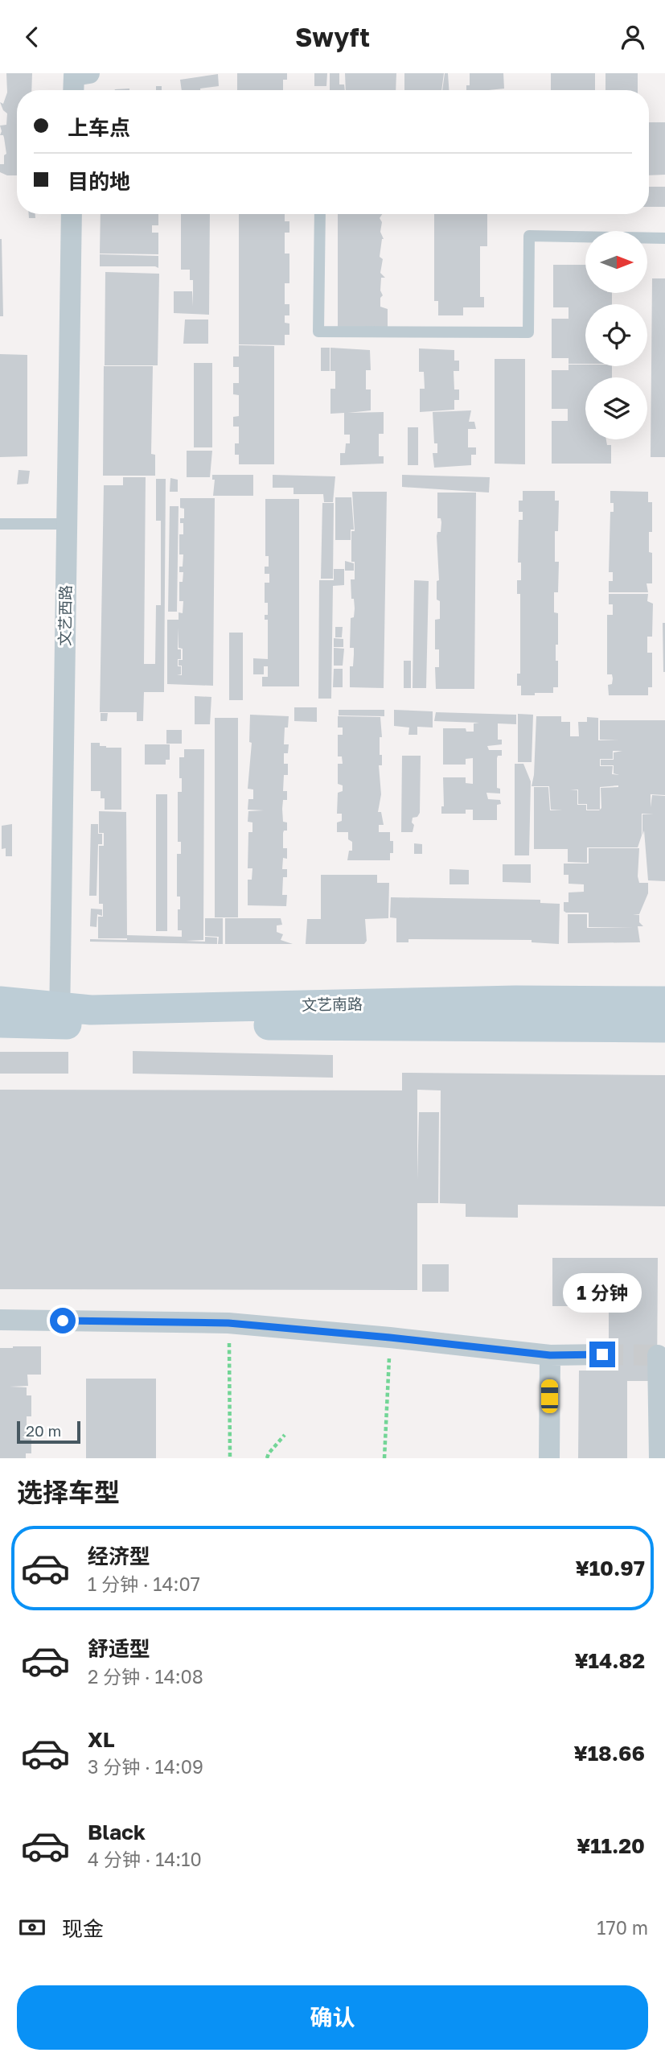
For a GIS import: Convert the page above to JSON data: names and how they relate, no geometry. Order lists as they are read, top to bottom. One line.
{"streets":{"main road":["文艺南路"],"street":["文艺西路"]},"crossings":[["文艺西路","文艺南路"]],"scale_bar":"20 m","north":"right","page":{"header":"Swyft","banner":["上车点","目的地"],"bubble":"1 分钟","scale":"20 m","heading":"选择车型","list":[{"name":"经济型","note":"1 分钟 · 14:07","value":"¥10.97"},{"name":"舒适型","note":"2 分钟 · 14:08","value":"¥14.82"},{"name":"XL","note":"3 分钟 · 14:09","value":"¥18.66"},{"name":"Black","note":"4 分钟 · 14:10","value":"¥11.20"}],"pay":["现金","170 m"],"buttons":"确认"}}
